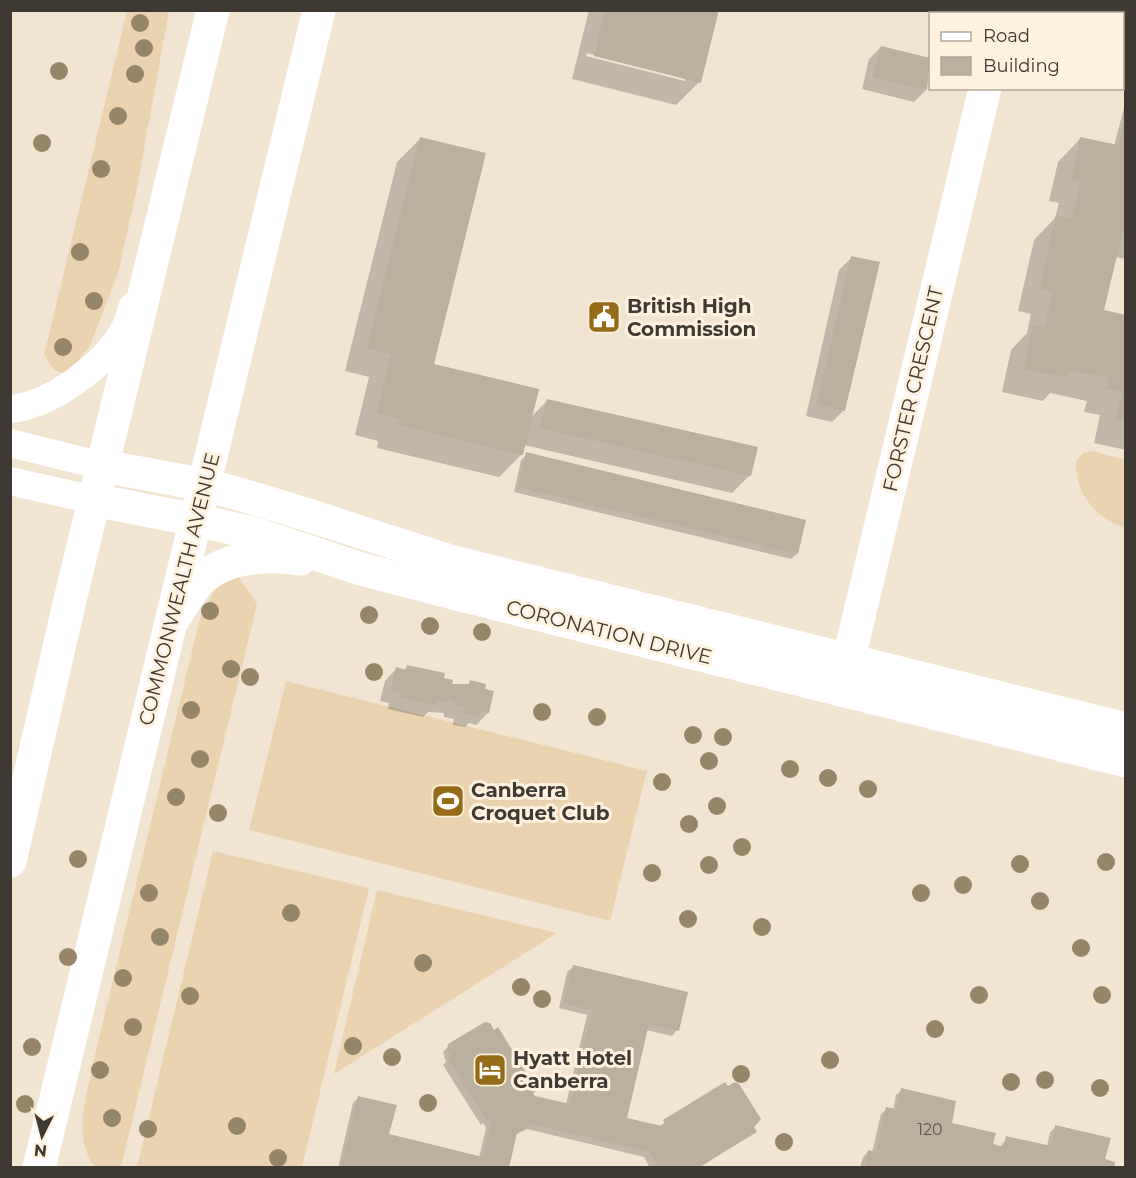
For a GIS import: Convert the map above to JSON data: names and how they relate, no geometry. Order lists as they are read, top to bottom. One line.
{"streets":{"main road":["FORSTER CRESCENT","COMMONWEALTH AVENUE","CORONATION DRIVE"]},"crossings":[["FORSTER CRESCENT","CORONATION DRIVE"],["COMMONWEALTH AVENUE","CORONATION DRIVE"]],"places":{"public building":["British High Commission"],"sports":["Canberra Croquet Club"],"hotel":["Hyatt Hotel Canberra"]},"house_numbers":["120"],"legend":["Road","Building"],"north":"bottom"}
